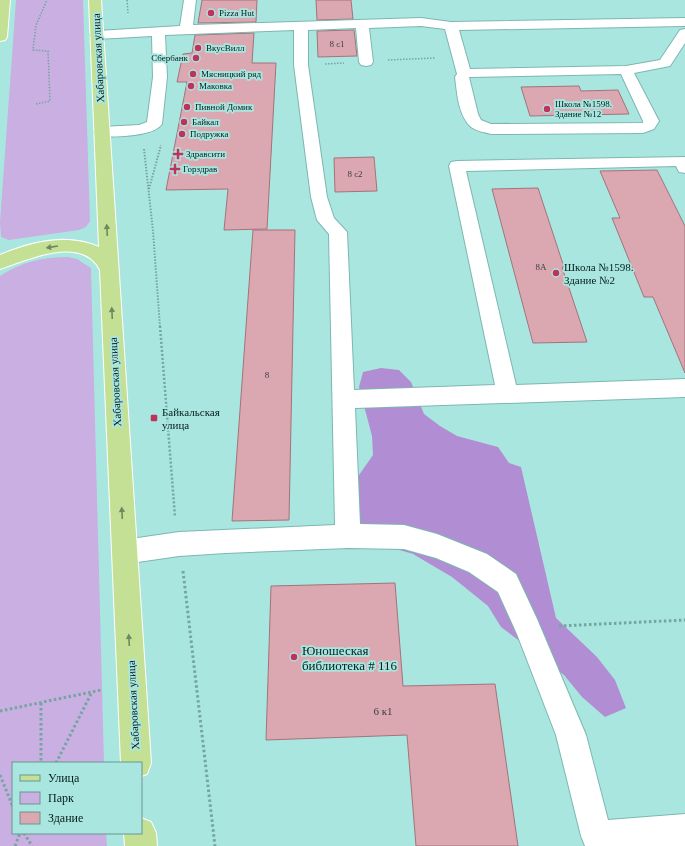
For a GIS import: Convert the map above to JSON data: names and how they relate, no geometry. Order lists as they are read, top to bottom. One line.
{"streets":{"main road":["Хабаровская улица"]},"one_way":["Хабаровская улица"],"places":{"other":["Pizza Hut","ВкусВилл","Сбербанк","Мясницкий ряд","Маковка","Пивной Домик","Школа №1598. Здание №12","Байкал","Подружка","Школа №1598. Здание №2","Юношеская библиотека # 116"],"health":["Здравсити","Горздрав"],"transit":["Байкальская улица"]},"house_numbers":["8 c1","8 с2","8А","8","6 к1"],"legend":["Улица","Парк","Здание"]}
